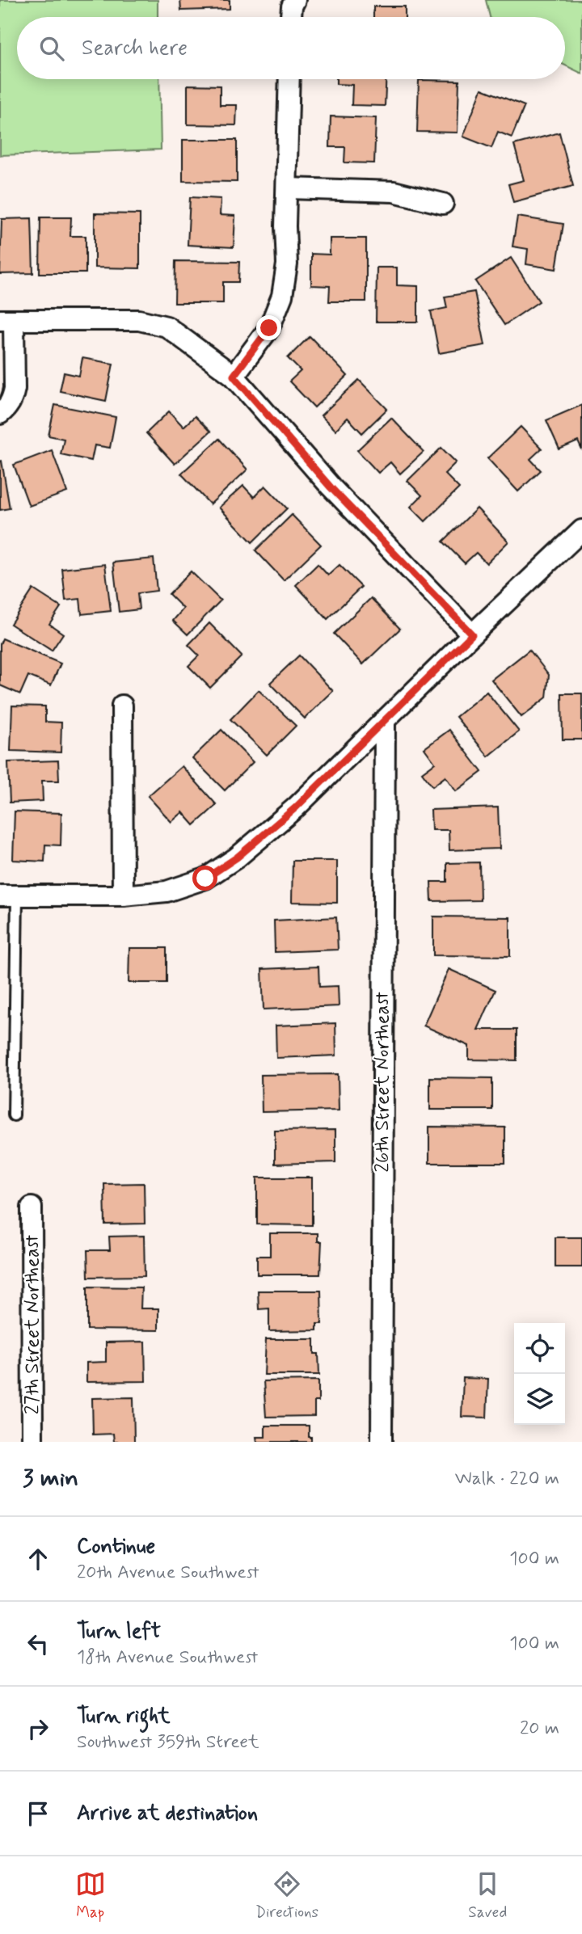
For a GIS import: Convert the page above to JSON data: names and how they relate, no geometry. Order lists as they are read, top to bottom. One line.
{"streets":{"street":["26th Street Northeast","27th Street Northeast"]},"page":{"search":"Search here","heading":["3 min","Walk · 220 m"],"list":[["Continue","20th Avenue Southwest","100 m"],["Turn left","18th Avenue Southwest","100 m"],["Turn right","Southwest 359th Street","20 m"],"Arrive at destination"],"nav":["Map","Directions","Saved"]}}
